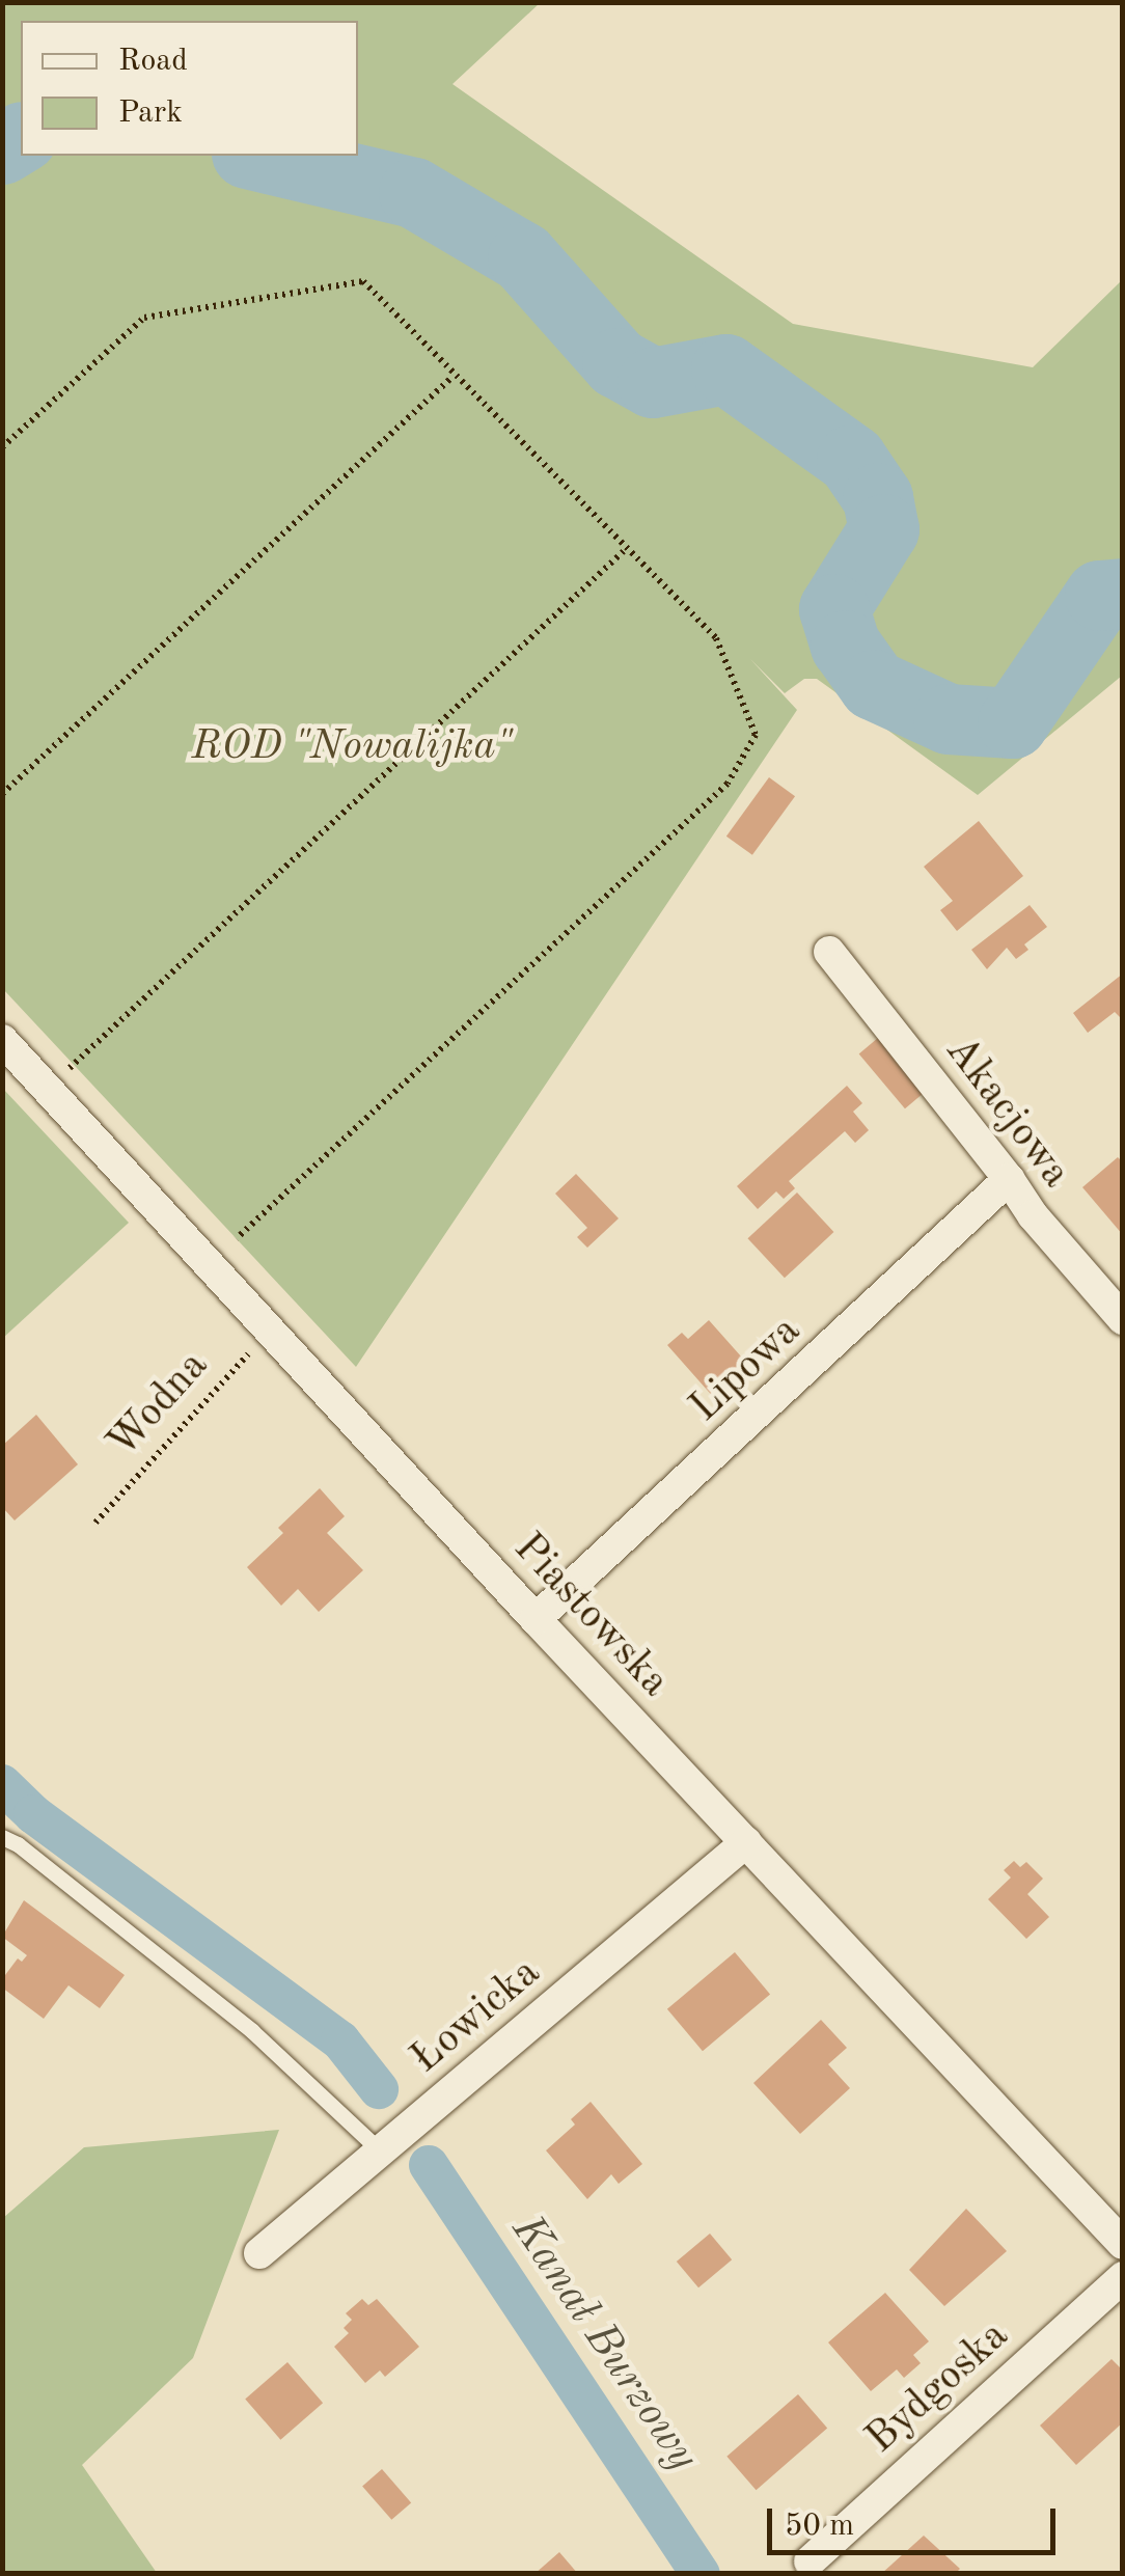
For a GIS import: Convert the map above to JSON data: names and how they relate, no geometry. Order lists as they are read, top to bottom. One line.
{"streets":{"street":["Akacjowa","Lipowa","Piastowska","Łowicka","Bydgoska"],"path":["Wodna"]},"crossings":[["Akacjowa","Lipowa"],["Lipowa","Piastowska"],["Wodna","Piastowska"],["Piastowska","Łowicka"]],"water":["Kanał Burzowy"],"parks":["ROD \"Nowalijka\""],"legend":["Road","Park"],"scale_bar":"50 m"}
